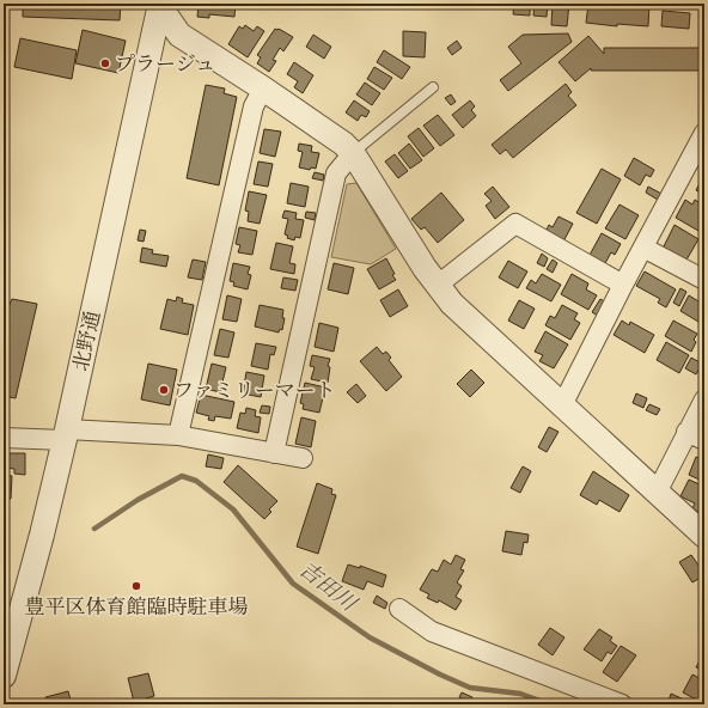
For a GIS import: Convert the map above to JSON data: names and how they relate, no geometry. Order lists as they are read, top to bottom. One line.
{"streets":{"street":["北野通"]},"water":["吉田川"],"places":["プラージュ","ファミリーマート","豊平区体育館臨時駐車場"]}
